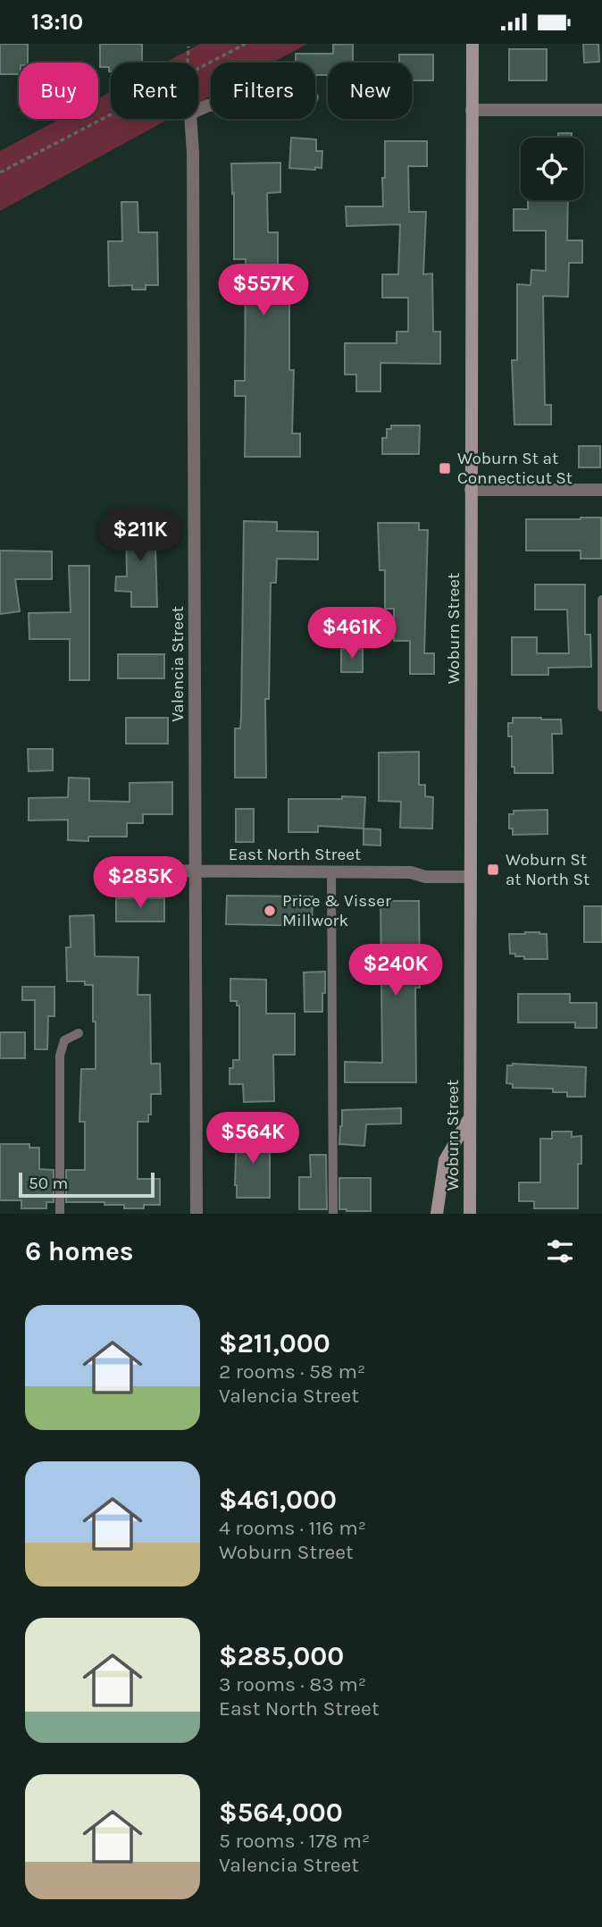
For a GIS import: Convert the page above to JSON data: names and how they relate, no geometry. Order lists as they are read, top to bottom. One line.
{"streets":{"main road":["Woburn Street"],"street":["Valencia Street","East North Street"]},"crossings":[["Woburn Street","East North Street"],["Valencia Street","East North Street"]],"places":{"transit":["Woburn St at Connecticut St","Woburn St at North St"],"other":["Price & Visser Millwork"]},"scale_bar":"50 m","page":{"status":"13:10","chip":["Buy","Rent","Filters","New"],"price":["$557K","$211K","$461K","$285K","$240K","$564K"],"scale":"50 m","heading":"6 homes","list":[{"name":"$211,000","note":"2 rooms · 58 m² · Valencia Street"},{"name":"$461,000","note":"4 rooms · 116 m² · Woburn Street"},{"name":"$285,000","note":"3 rooms · 83 m² · East North Street"},{"name":"$564,000","note":"5 rooms · 178 m² · Valencia Street"}]}}
